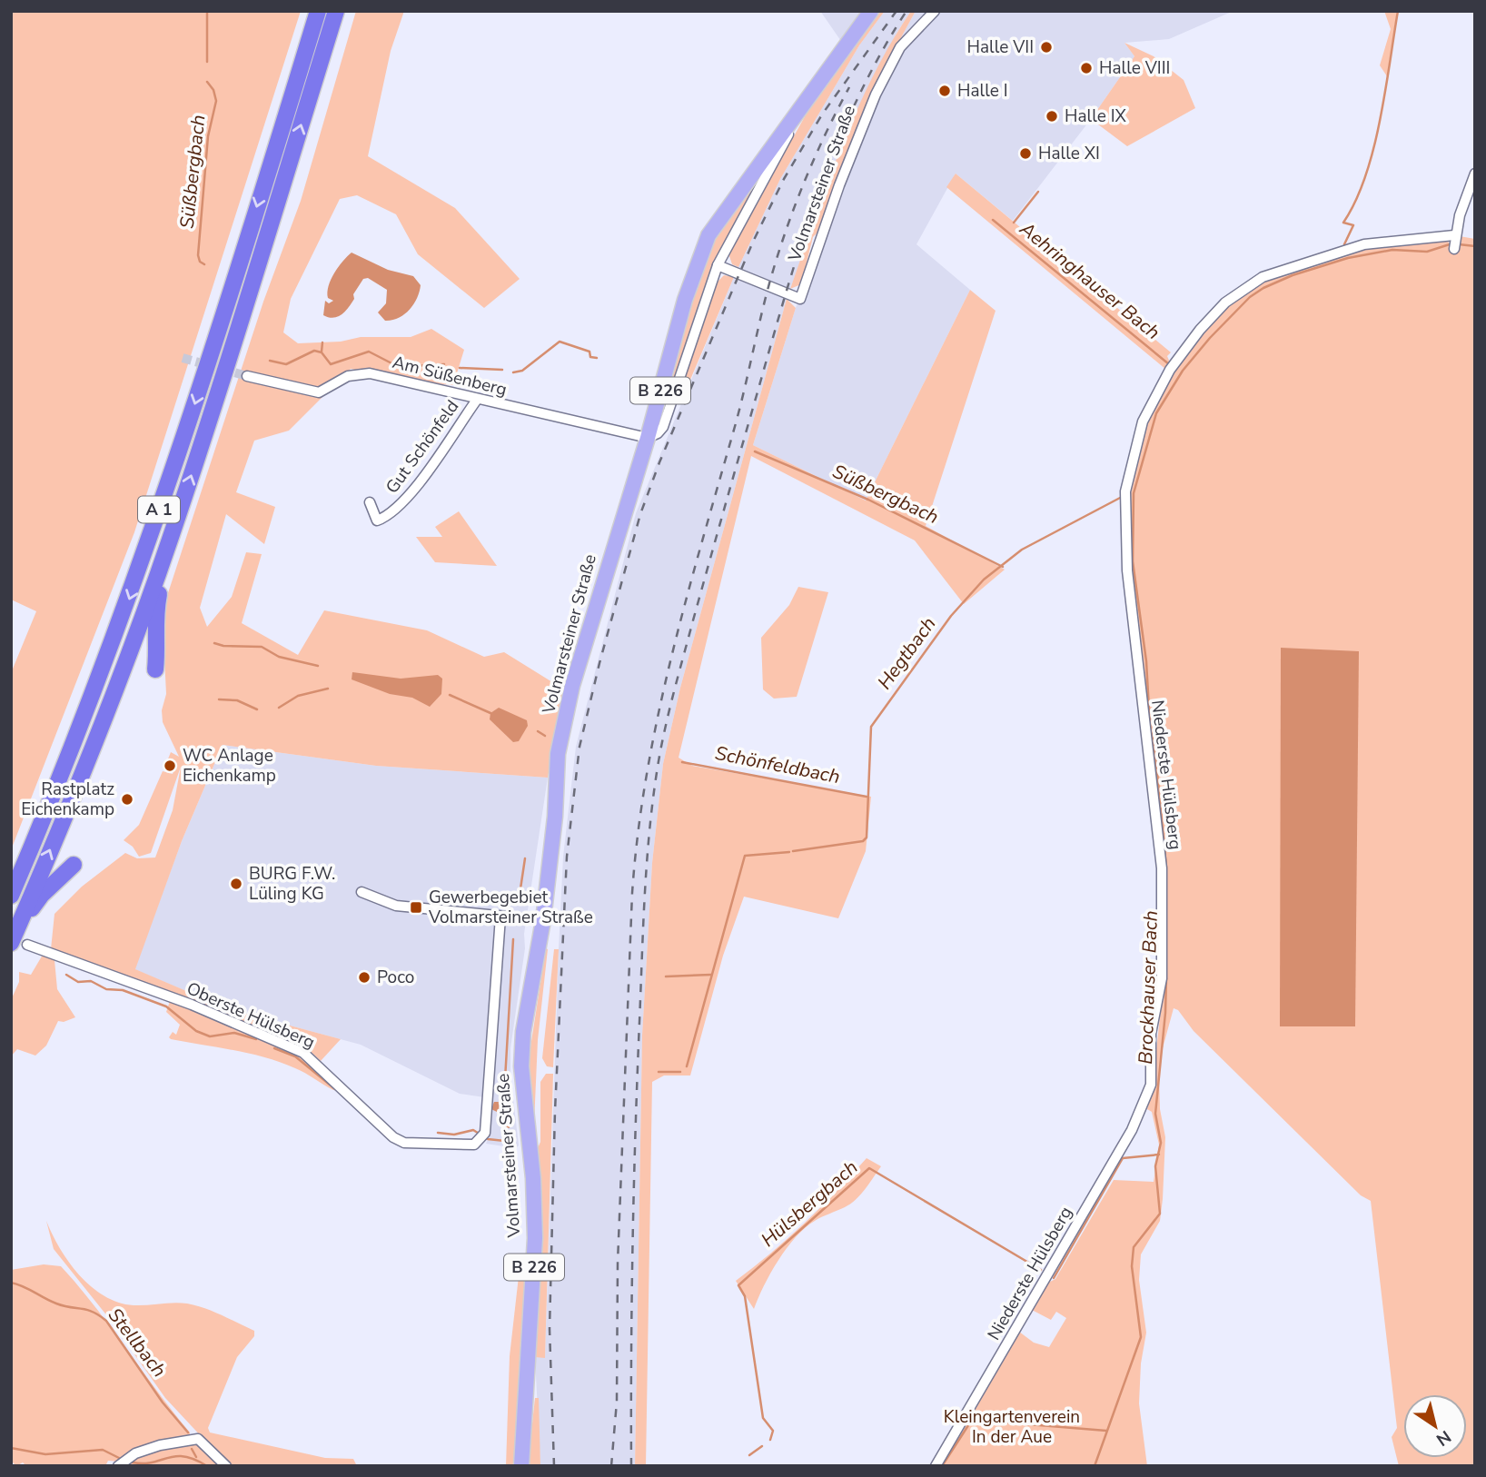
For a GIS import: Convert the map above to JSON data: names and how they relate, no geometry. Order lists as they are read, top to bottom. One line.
{"streets":{"highway":["A 1"],"main road":["Volmarsteiner Straße","B 226"],"street":["Am Süßenberg","Gut Schönfeld","Niederste Hülsberg","Oberste Hülsberg"]},"crossings":[["Volmarsteiner Straße","Am Süßenberg"],["Am Süßenberg","Gut Schönfeld"],["A 1","Oberste Hülsberg"]],"water":["Süßbergbach","Aehringhauser Bach","Hegtbach","Schönfeldbach","Brockhauser Bach","Hülsbergbach","Stellbach"],"parks":["Kleingartenverein In der Aue"],"places":{"other":["Halle VII","Halle VIII","Halle I","Halle IX","Halle XI","WC Anlage Eichenkamp","Rastplatz Eichenkamp","BURG F.W. Lüling KG","Poco"],"transit":["Gewerbegebiet Volmarsteiner Straße"]},"north":"bottom right"}
